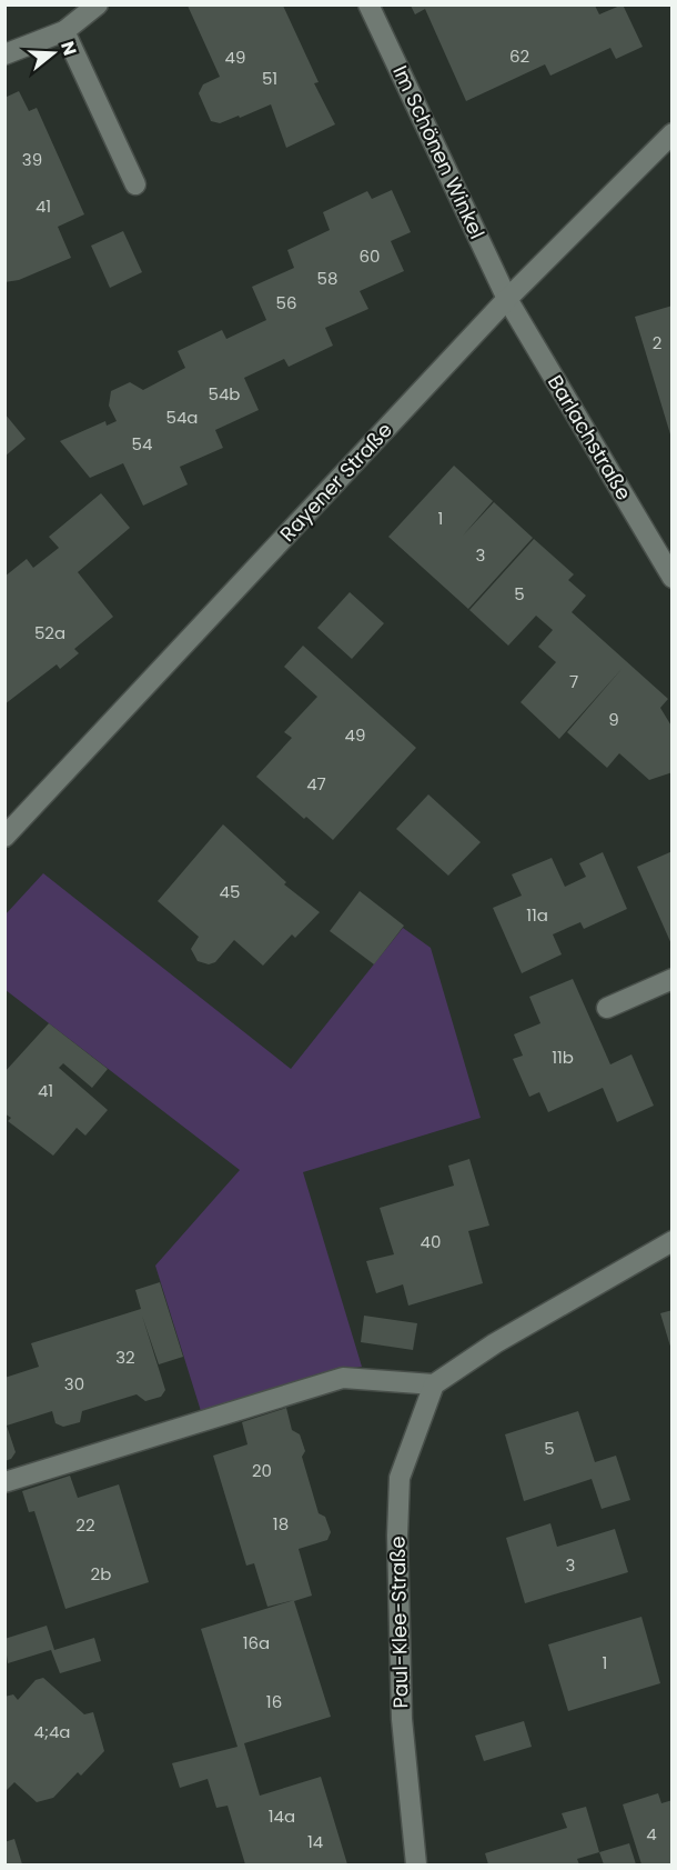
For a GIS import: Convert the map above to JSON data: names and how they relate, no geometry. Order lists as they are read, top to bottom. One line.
{"streets":{"street":["Im Schönen Winkel","Barlachstraße","Rayener Straße","Paul-Klee-Straße"]},"crossings":[["Im Schönen Winkel","Barlachstraße"],["Im Schönen Winkel","Rayener Straße"],["Barlachstraße","Rayener Straße"]],"house_numbers":["62","49","51","39","41","60","58","56","2","54b","54a","54","1","3","5","52a","7","9","49","47","45","11a","11b","41","40","32","30","5","20","18","22","3","2b","16a","1","16","4;4a","14a","4","14"],"north":"right"}
